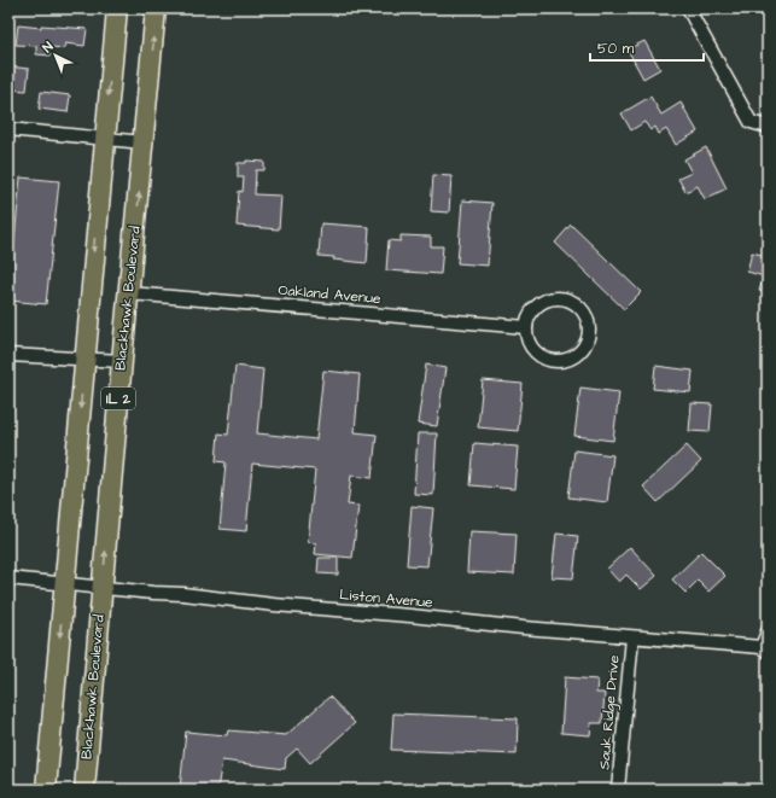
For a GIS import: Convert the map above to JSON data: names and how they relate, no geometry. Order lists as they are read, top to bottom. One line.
{"streets":{"main road":["Blackhawk Boulevard","IL 2"],"street":["Oakland Avenue","Liston Avenue","Sauk Ridge Drive"]},"crossings":[["Oakland Avenue","Blackhawk Boulevard"],["Blackhawk Boulevard","Liston Avenue"],["IL 2","Liston Avenue"],["Liston Avenue","Sauk Ridge Drive"]],"scale_bar":"50 m","north":"top left"}
